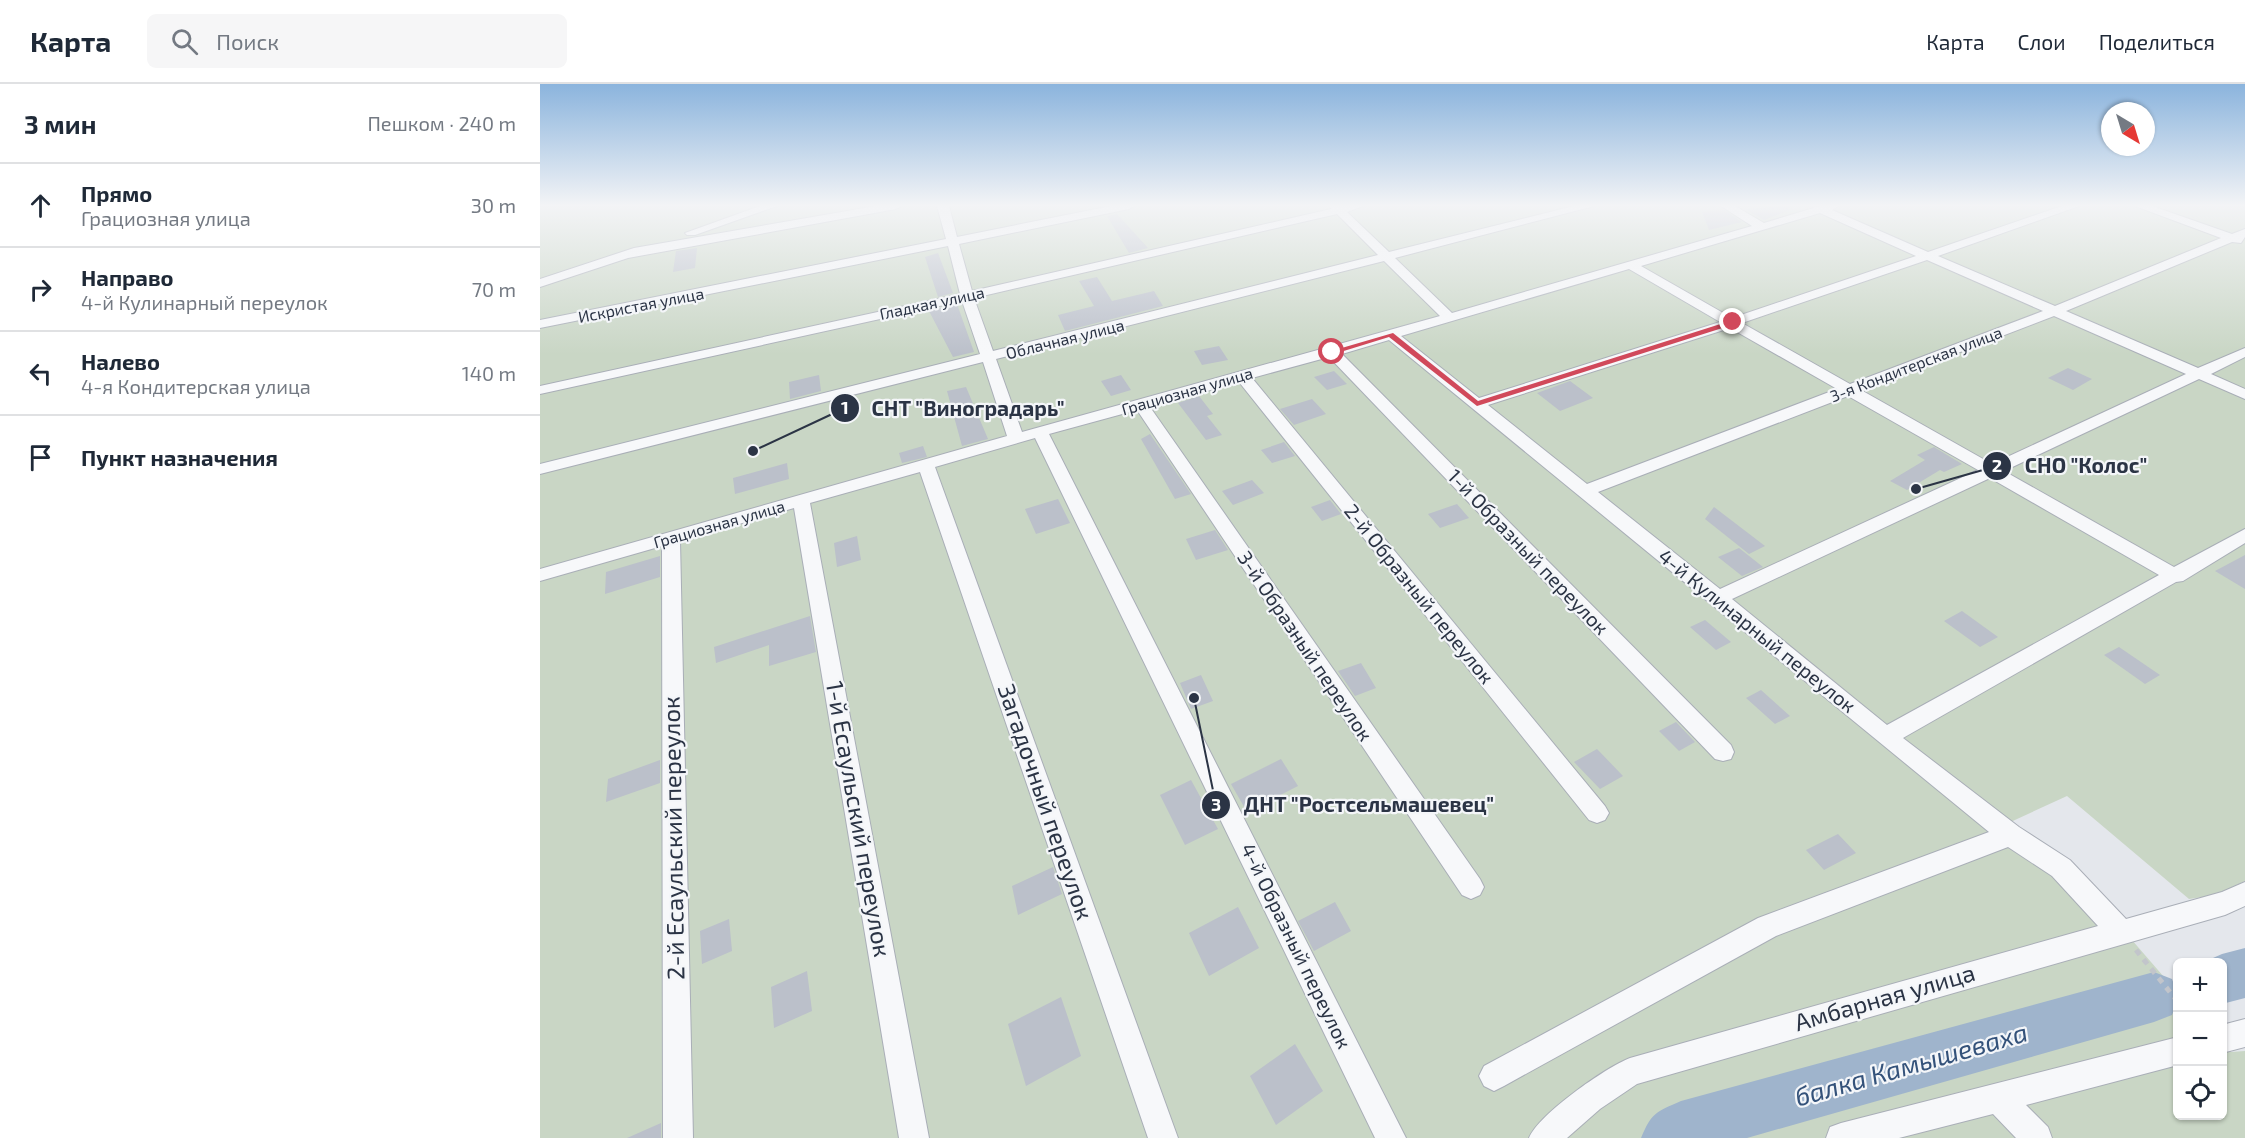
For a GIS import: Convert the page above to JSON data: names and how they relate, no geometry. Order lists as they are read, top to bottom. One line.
{"streets":{"street":["Гладкая улица","Искристая улица","Облачная улица","3-я Кондитерская улица","Грациозная улица","1-й Образный переулок","2-й Образный переулок","4-й Кулинарный переулок","3-й Образный переулок","Загадочный переулок","1-й Есаульский переулок","2-й Есаульский переулок","4-й Образный переулок","Амбарная улица"]},"crossings":[["3-я Кондитерская улица","4-й Кулинарный переулок"],["Грациозная улица","1-й Образный переулок"],["Грациозная улица","2-й Образный переулок"],["Грациозная улица","4-й Кулинарный переулок"],["Грациозная улица","3-й Образный переулок"],["Грациозная улица","Загадочный переулок"],["Грациозная улица","1-й Есаульский переулок"],["Грациозная улица","2-й Есаульский переулок"],["Грациозная улица","4-й Образный переулок"],["4-й Кулинарный переулок","Амбарная улица"]],"water":["балка Камышеваха"],"places":["СНТ \"Виноградарь\"","СНО \"Колос\"","ДНТ \"Ростсельмашевец\""],"north":"bottom right","page":{"header":"Карта","search":"Поиск","nav":["Карта","Слои","Поделиться"],"heading":["3 мин","Пешком · 240 m"],"list":[["Прямо","Грациозная улица","30 m"],["Направо","4-й Кулинарный переулок","70 m"],["Налево","4-я Кондитерская улица","140 m"],"Пункт назначения"],"map_buttons":["+","−"]}}
